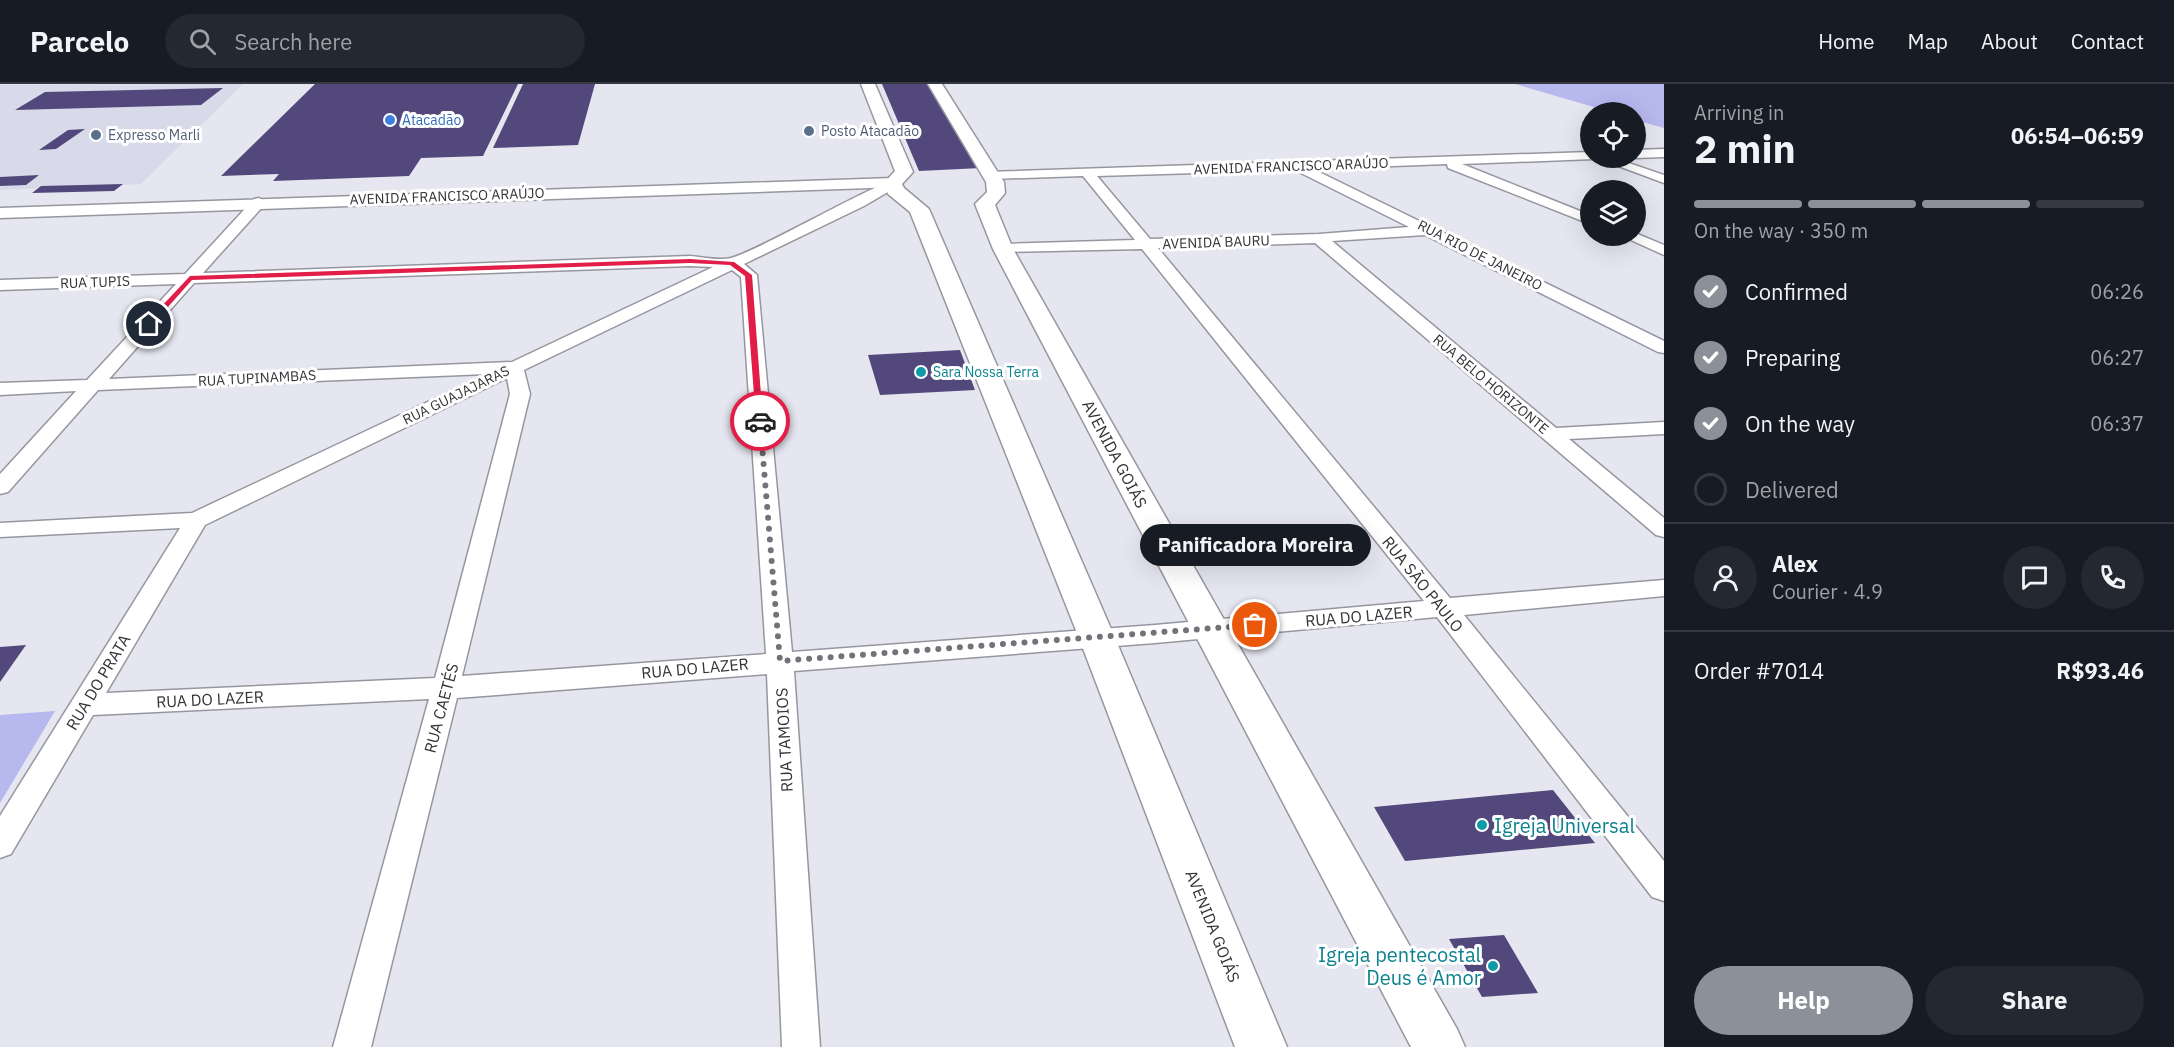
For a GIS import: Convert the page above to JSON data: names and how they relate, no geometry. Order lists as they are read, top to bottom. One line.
{"streets":{"main road":["AVENIDA GOIÁS"],"street":["AVENIDA FRANCISCO ARAÚJO","AVENIDA BAURU","RUA RIO DE JANEIRO","RUA TUPIS","RUA TUPINAMBAS","RUA BELO HORIZONTE","RUA GUAJAJARAS","RUA SÃO PAULO","RUA DO LAZER","RUA DO PRATA","RUA CAETÉS","RUA TAMOIOS"]},"crossings":[["AVENIDA FRANCISCO ARAÚJO","RUA RIO DE JANEIRO"],["AVENIDA FRANCISCO ARAÚJO","RUA GUAJAJARAS"],["AVENIDA FRANCISCO ARAÚJO","AVENIDA GOIÁS"],["AVENIDA FRANCISCO ARAÚJO","RUA SÃO PAULO"],["AVENIDA BAURU","RUA RIO DE JANEIRO"],["AVENIDA BAURU","RUA BELO HORIZONTE"],["AVENIDA BAURU","AVENIDA GOIÁS"],["AVENIDA BAURU","RUA SÃO PAULO"],["RUA TUPIS","RUA GUAJAJARAS"],["RUA TUPIS","RUA TAMOIOS"],["RUA TUPINAMBAS","RUA GUAJAJARAS"],["RUA TUPINAMBAS","RUA CAETÉS"],["RUA GUAJAJARAS","AVENIDA GOIÁS"],["RUA GUAJAJARAS","RUA DO PRATA"],["RUA GUAJAJARAS","RUA CAETÉS"],["RUA GUAJAJARAS","RUA TAMOIOS"],["AVENIDA GOIÁS","RUA DO LAZER"],["RUA SÃO PAULO","RUA DO LAZER"],["RUA DO LAZER","RUA DO PRATA"],["RUA DO LAZER","RUA CAETÉS"],["RUA DO LAZER","RUA TAMOIOS"]],"places":["Atacadão","Posto Atacadão","Expresso Marli","Sara Nossa Terra","Panificadora Moreira","Igreja Universal","Igreja pentecostal Deus é Amor"],"page":{"header":"Parcelo","search":"Search here","nav":["Home","Map","About","Contact"],"heading":["2 min","Arriving in","06:54–06:59"],"panel":["Alex","Courier · 4.9","Order #7014","R$93.46"],"bar":"On the way · 350 m","list":[["Confirmed","06:26"],["Preparing","06:27"],["On the way","06:37"],"Delivered"],"bubble":"Panificadora Moreira","buttons":["Help","Share"]}}
